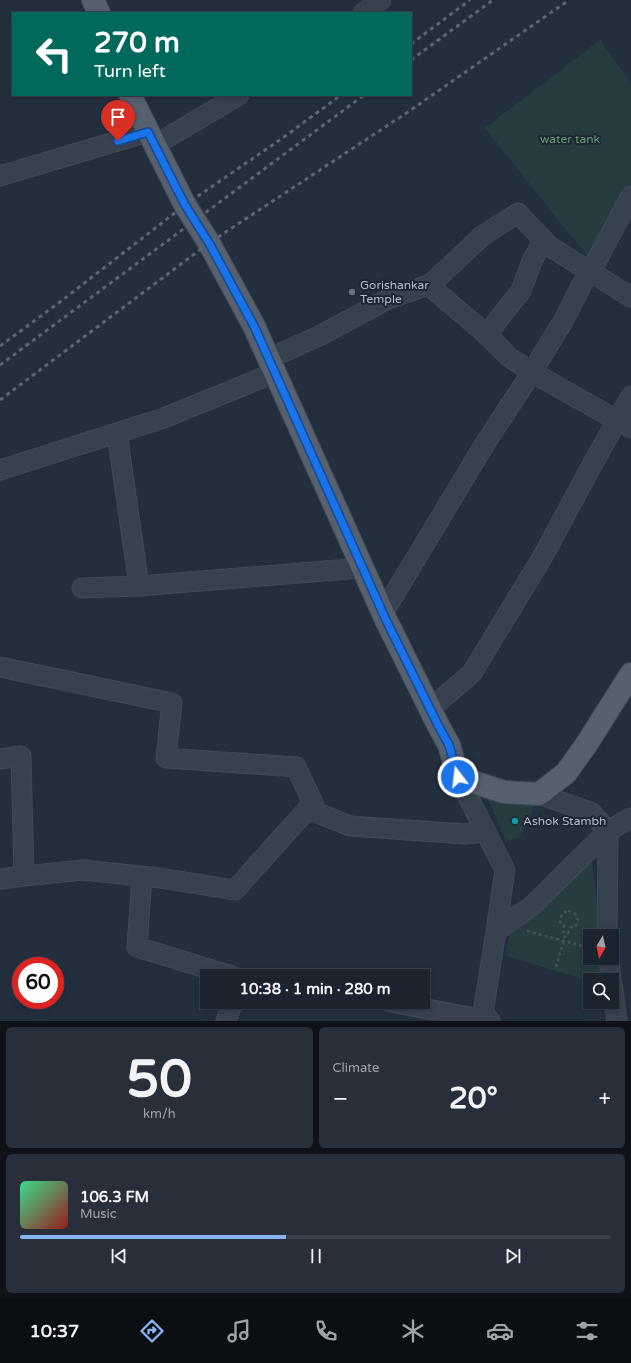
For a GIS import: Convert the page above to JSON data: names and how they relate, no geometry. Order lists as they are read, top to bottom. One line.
{"parks":["water tank"],"places":["Gorishankar Temple","Ashok Stambh"],"north":"bottom","page":{"turn":["270 m","Turn left"],"limit":"60","trip":"10:38 · 1 min · 280 m","tile":[["50","km/h"],"Climate"],"heat":["−","20°","+"],"song":["106.3 FM","Music"],"tabs":"10:37"}}
